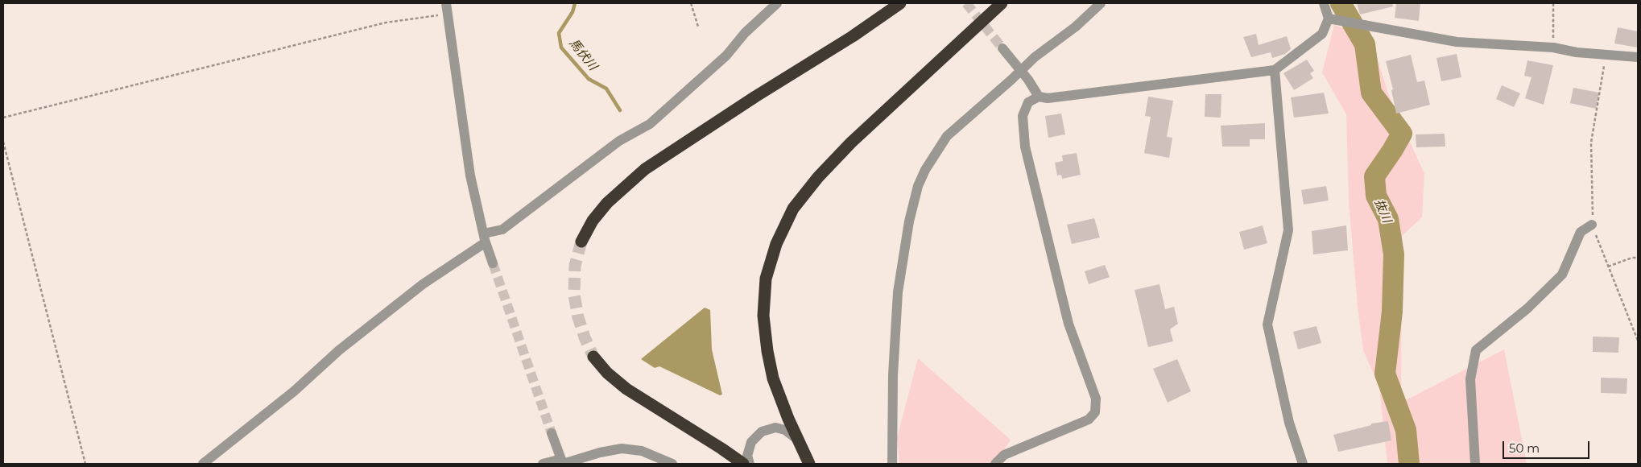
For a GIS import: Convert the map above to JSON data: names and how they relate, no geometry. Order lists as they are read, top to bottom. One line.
{"water":["馬伏川","抜川"],"scale_bar":"50 m"}
